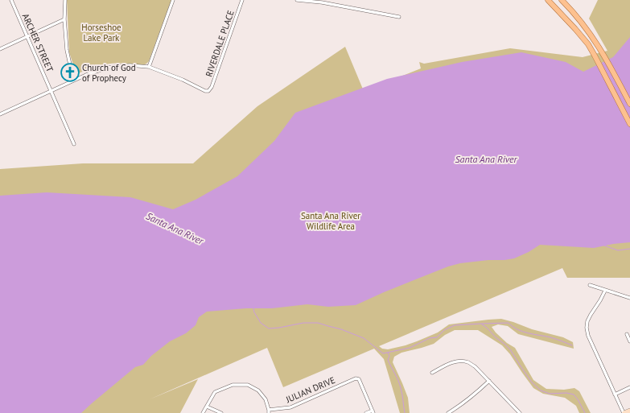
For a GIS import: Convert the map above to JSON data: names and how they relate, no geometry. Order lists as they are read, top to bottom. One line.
{"streets":{"street":["ARCHER STREET","RIVERDALE PLACE","JULIAN DRIVE"]},"water":["Santa Ana River"],"parks":["Horseshoe Lake Park","Santa Ana River Wildlife Area"],"places":{"church":["Church of God of Prophecy"]}}
